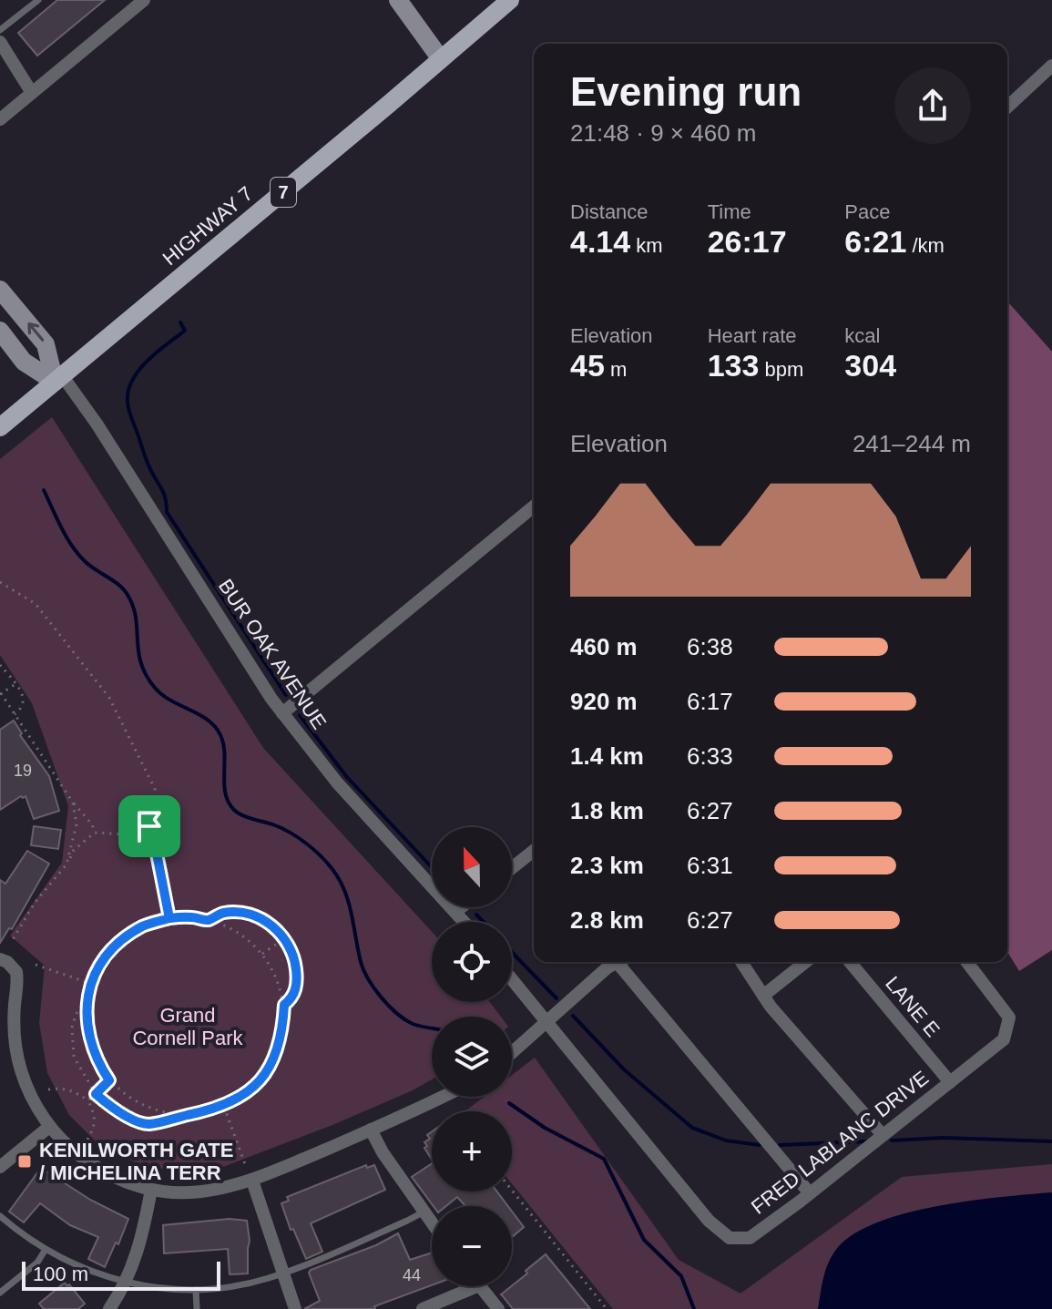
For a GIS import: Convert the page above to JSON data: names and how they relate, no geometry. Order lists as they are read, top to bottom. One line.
{"streets":{"main road":["7","HIGHWAY 7"],"street":["BUR OAK AVENUE","LANE E","FRED LABLANC DRIVE"]},"crossings":[["HIGHWAY 7","BUR OAK AVENUE"],["LANE E","FRED LABLANC DRIVE"]],"parks":["Grand Cornell Park"],"places":{"transit":["KENILWORTH GATE / MICHELINA TERR"]},"house_numbers":["19","44"],"scale_bar":"100 m","north":"top","page":{"heading":["Evening run","21:48 · 9 × 460 m"],"stats":[["Distance","4.14 km"],["Time","26:17"],["Pace","6:21 /km"],["Elevation","45 m"],["Heart rate","133 bpm"],["kcal","304"]],"chart":["Elevation","241–244 m"],"list":[{"name":"460 m","note":"6:38"},{"name":"920 m","note":"6:17"},{"name":"1.4 km","note":"6:33"},{"name":"1.8 km","note":"6:27"},{"name":"2.3 km","note":"6:31"},{"name":"2.8 km","note":"6:27"}],"map_buttons":["+","−"],"scale":"100 m"}}
